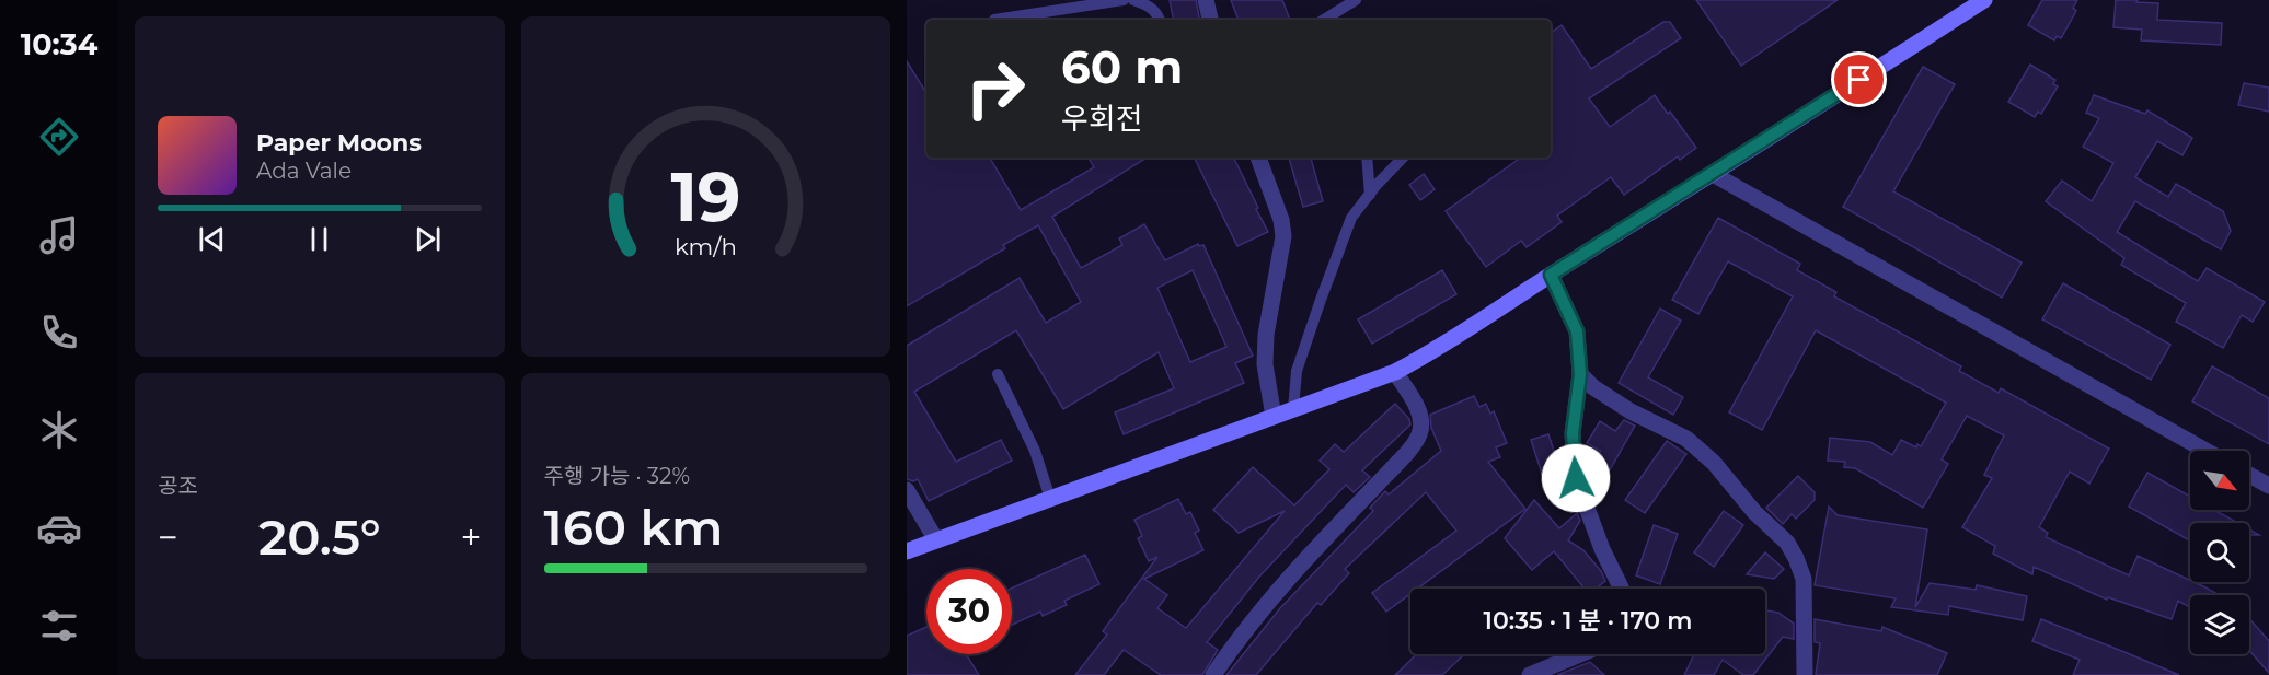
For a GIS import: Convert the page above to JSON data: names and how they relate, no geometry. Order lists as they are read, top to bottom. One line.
{"north":"bottom right","page":{"tabs":"10:34","turn":["60 m","우회전"],"song":["Paper Moons","Ada Vale"],"tile":["공조",["주행 가능 · 32%","160 km"]],"heat":["−","20.5°","+"],"limit":"30","trip":"10:35 · 1 분 · 170 m","gauge":["19","km/h"]}}
